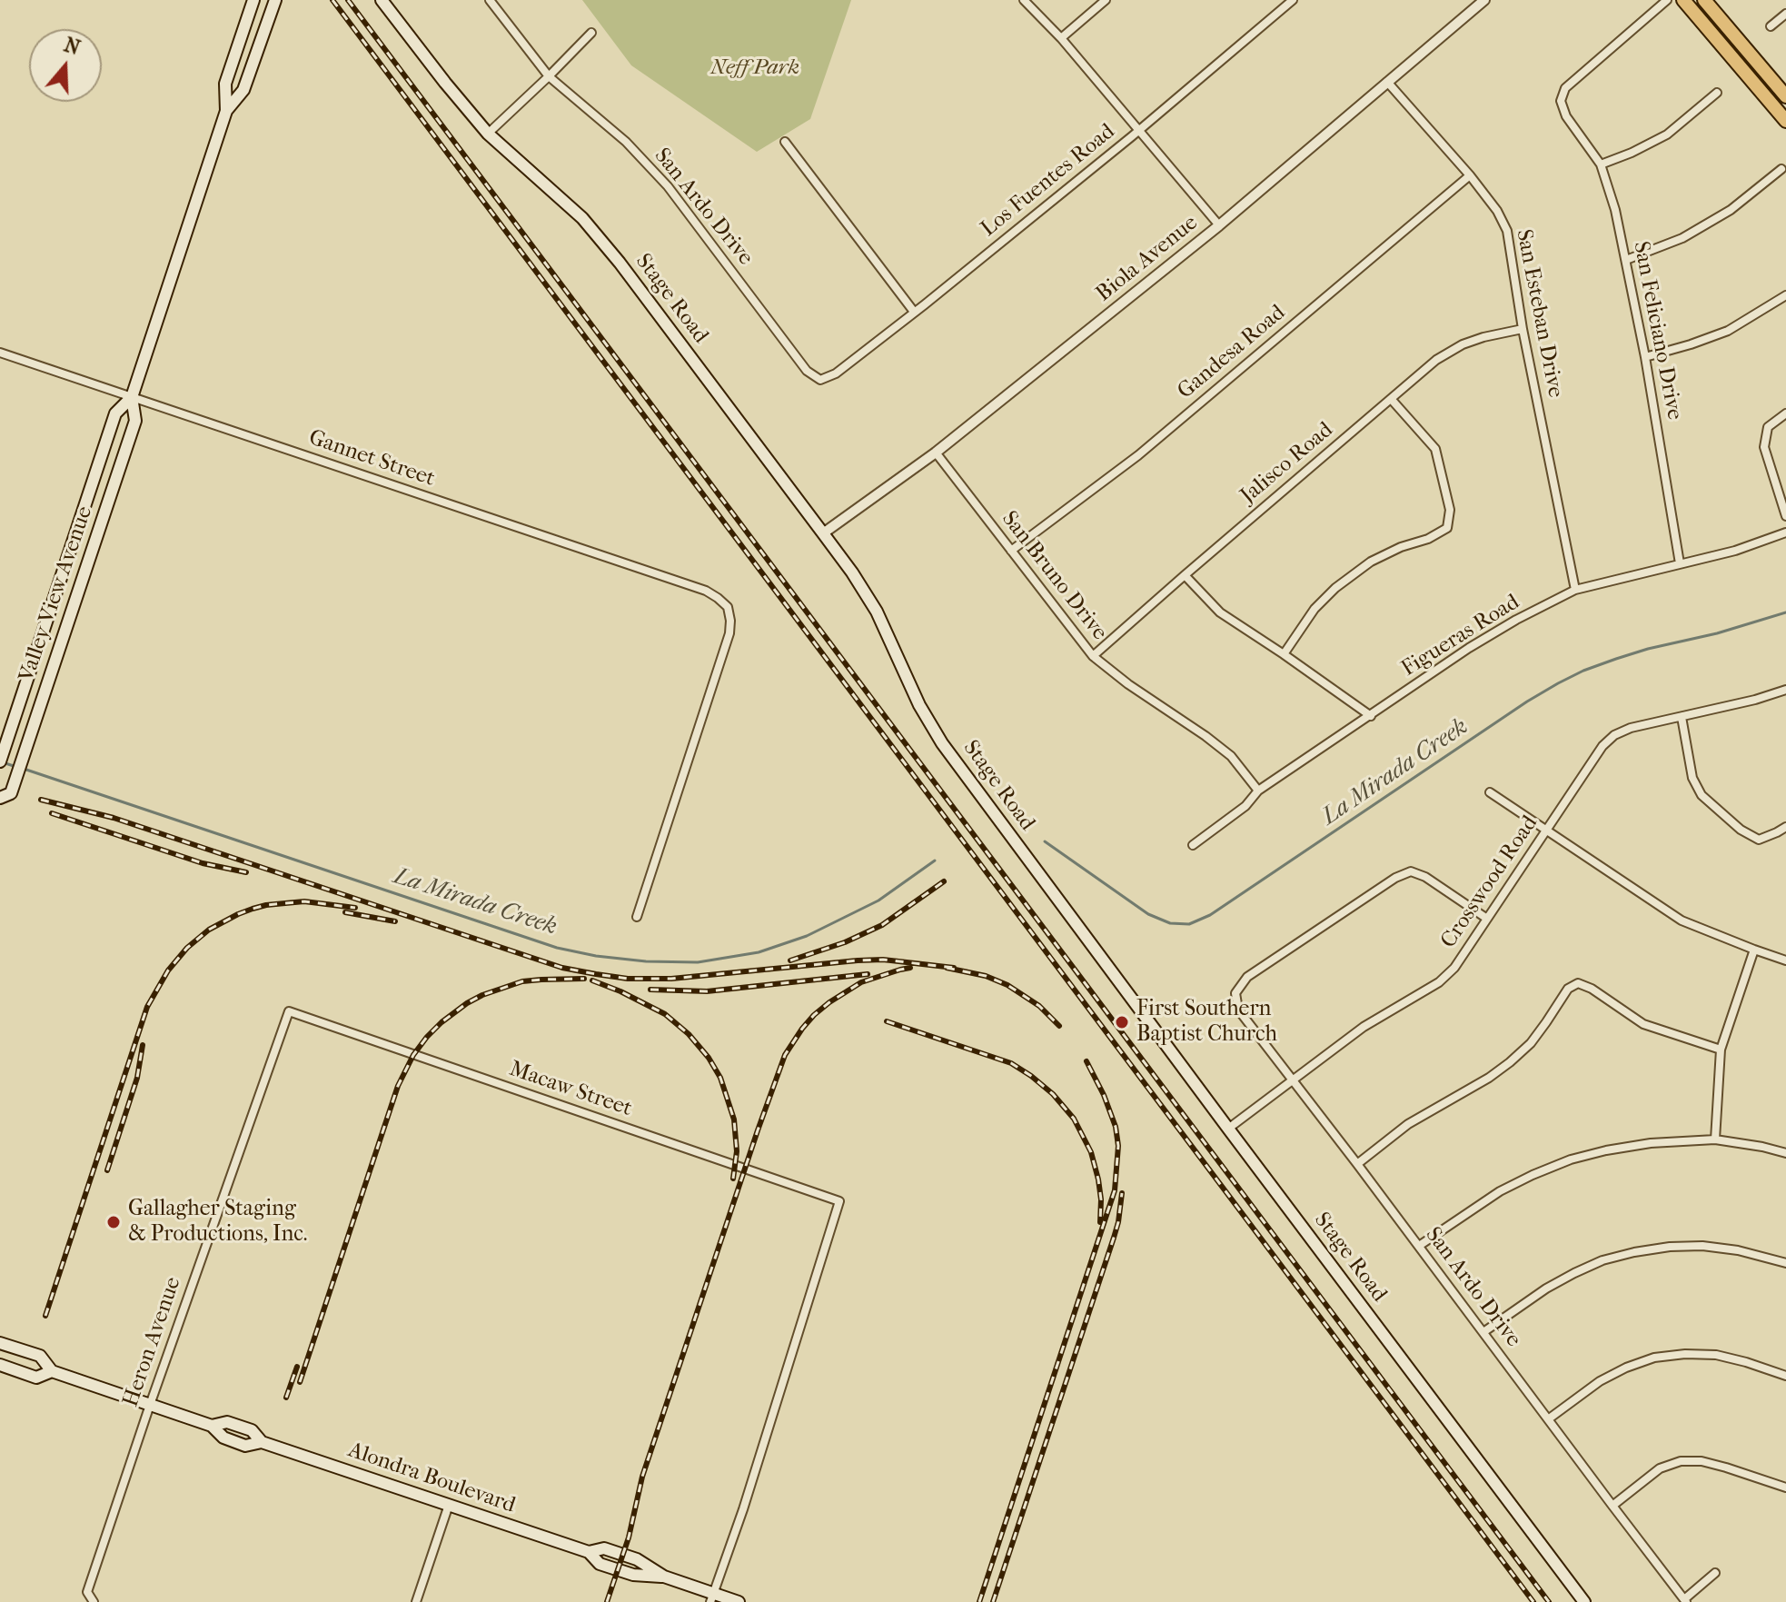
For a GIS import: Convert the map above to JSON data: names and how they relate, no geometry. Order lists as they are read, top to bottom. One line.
{"streets":{"main road":["Stage Road","Valley View Avenue","Alondra Boulevard"],"street":["Los Fuentes Road","San Ardo Drive","Biola Avenue","San Esteban Drive","San Feliciano Drive","Gandesa Road","Gannet Street","Jalisco Road","San Bruno Drive","Figueras Road","Crosswood Road","Macaw Street","Heron Avenue"]},"crossings":[["Los Fuentes Road","San Ardo Drive"],["San Ardo Drive","Crosswood Road"],["Biola Avenue","Stage Road"],["Biola Avenue","San Esteban Drive"],["Biola Avenue","San Bruno Drive"],["Stage Road","Crosswood Road"],["San Esteban Drive","Gandesa Road"],["San Esteban Drive","Jalisco Road"],["San Esteban Drive","Figueras Road"],["San Feliciano Drive","Figueras Road"],["Gandesa Road","San Bruno Drive"],["Gannet Street","Valley View Avenue"],["Jalisco Road","San Bruno Drive"],["San Bruno Drive","Figueras Road"],["Macaw Street","Heron Avenue"],["Macaw Street","Alondra Boulevard"],["Heron Avenue","Alondra Boulevard"]],"water":["La Mirada Creek"],"parks":["Neff Park"],"places":["First Southern Baptist Church","Gallagher Staging & Productions, Inc."],"north":"top"}
